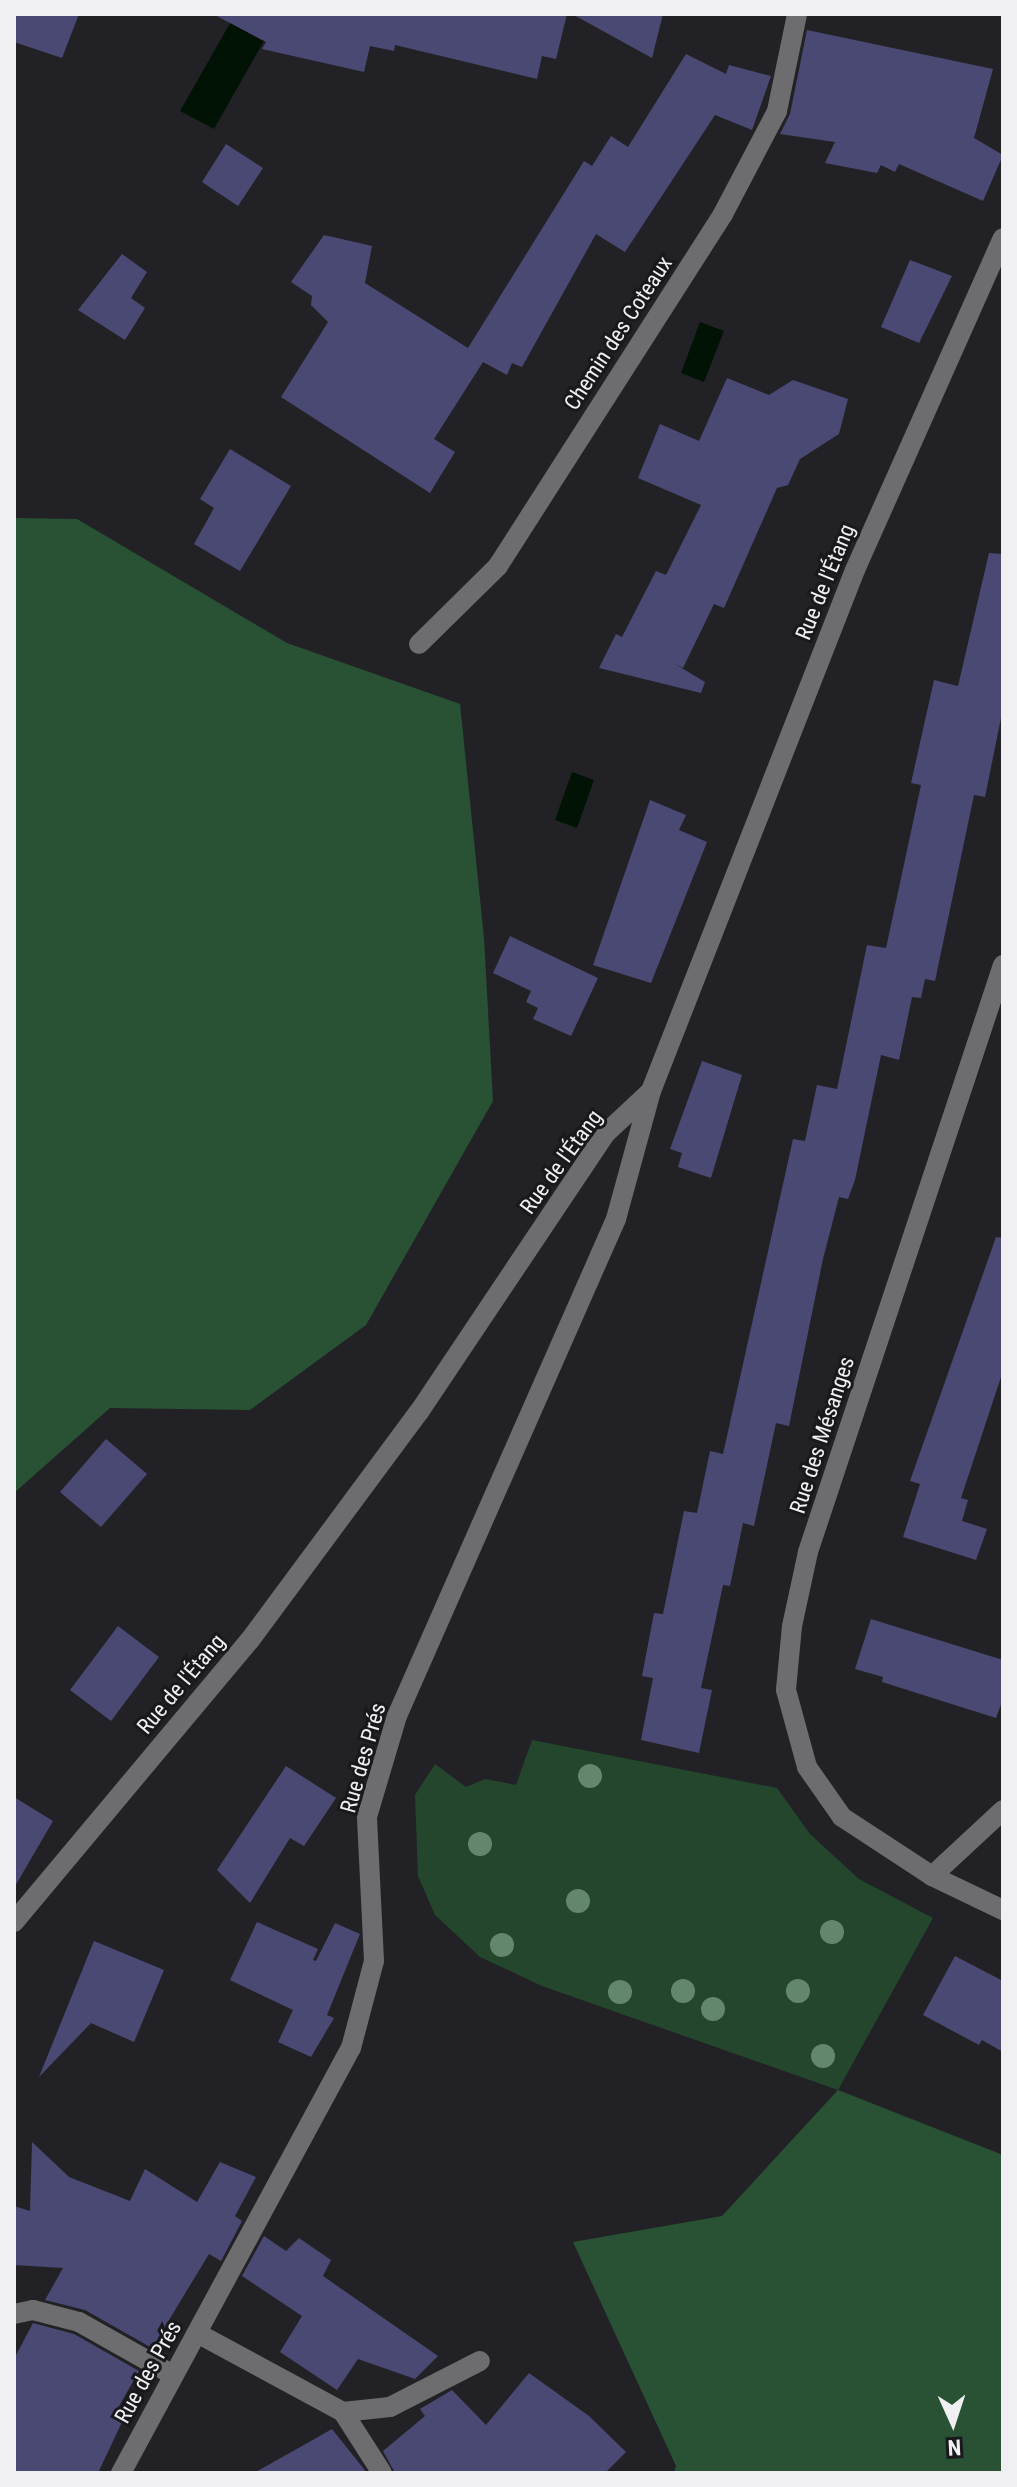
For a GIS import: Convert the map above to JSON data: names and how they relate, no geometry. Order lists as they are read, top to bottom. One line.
{"streets":{"street":["Chemin des Coteaux","Rue de l'Étang","Rue des Mésanges","Rue des Prés"]},"crossings":[["Rue de l'Étang","Rue des Prés"]],"north":"bottom"}
